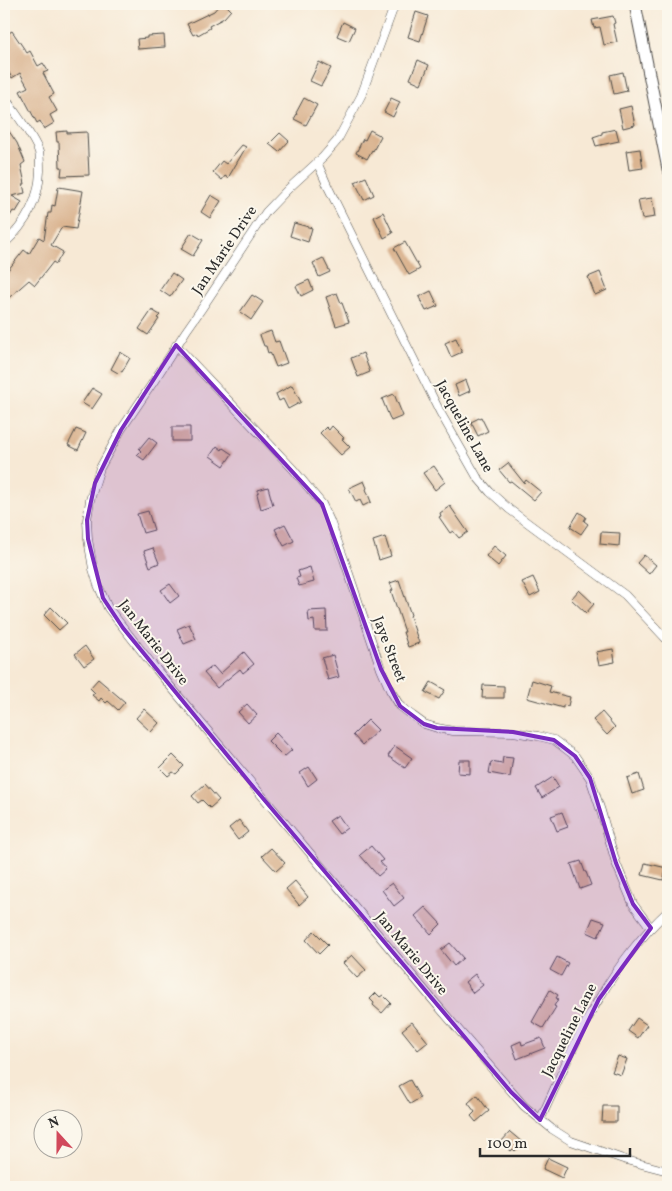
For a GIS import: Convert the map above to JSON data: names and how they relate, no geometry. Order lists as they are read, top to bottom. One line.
{"streets":{"street":["Jan Marie Drive","Jacqueline Lane","Jaye Street"]},"crossings":[["Jan Marie Drive","Jacqueline Lane"],["Jan Marie Drive","Jaye Street"],["Jacqueline Lane","Jaye Street"]],"scale_bar":"100 m","north":"top"}
